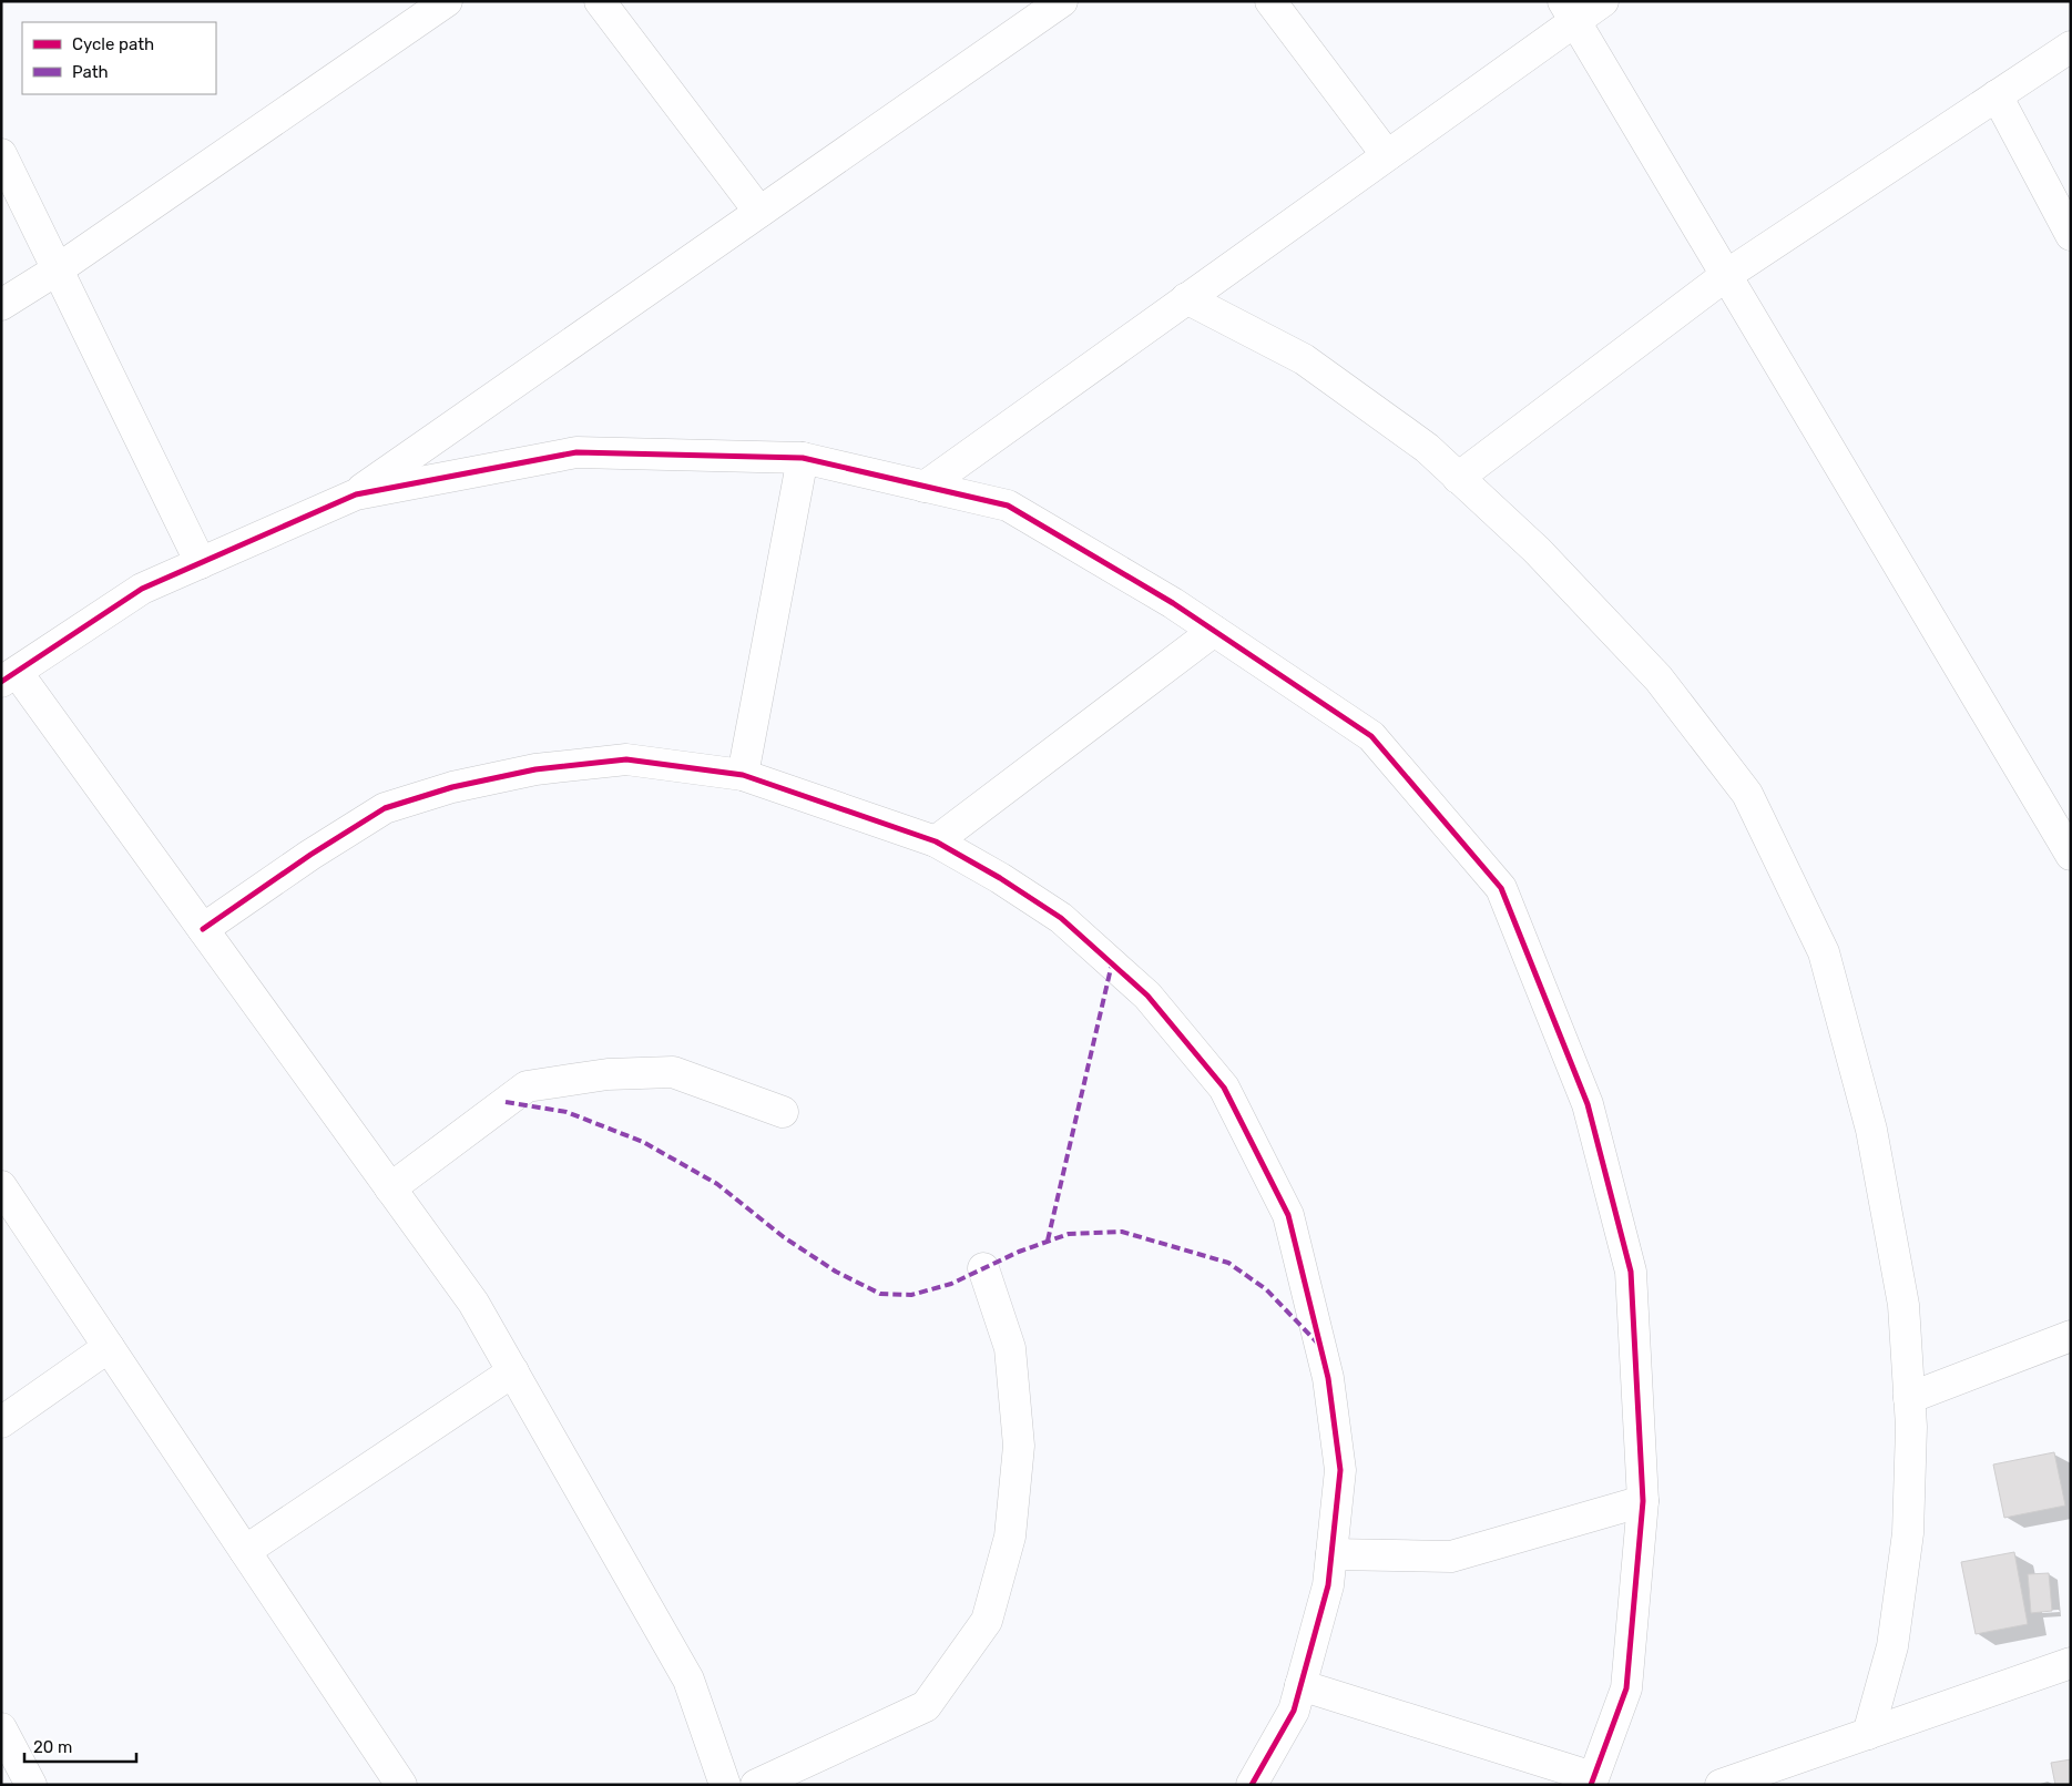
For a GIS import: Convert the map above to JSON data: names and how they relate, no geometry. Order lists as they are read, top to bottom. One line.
{"legend":["Cycle path","Path"],"scale_bar":"20 m"}
